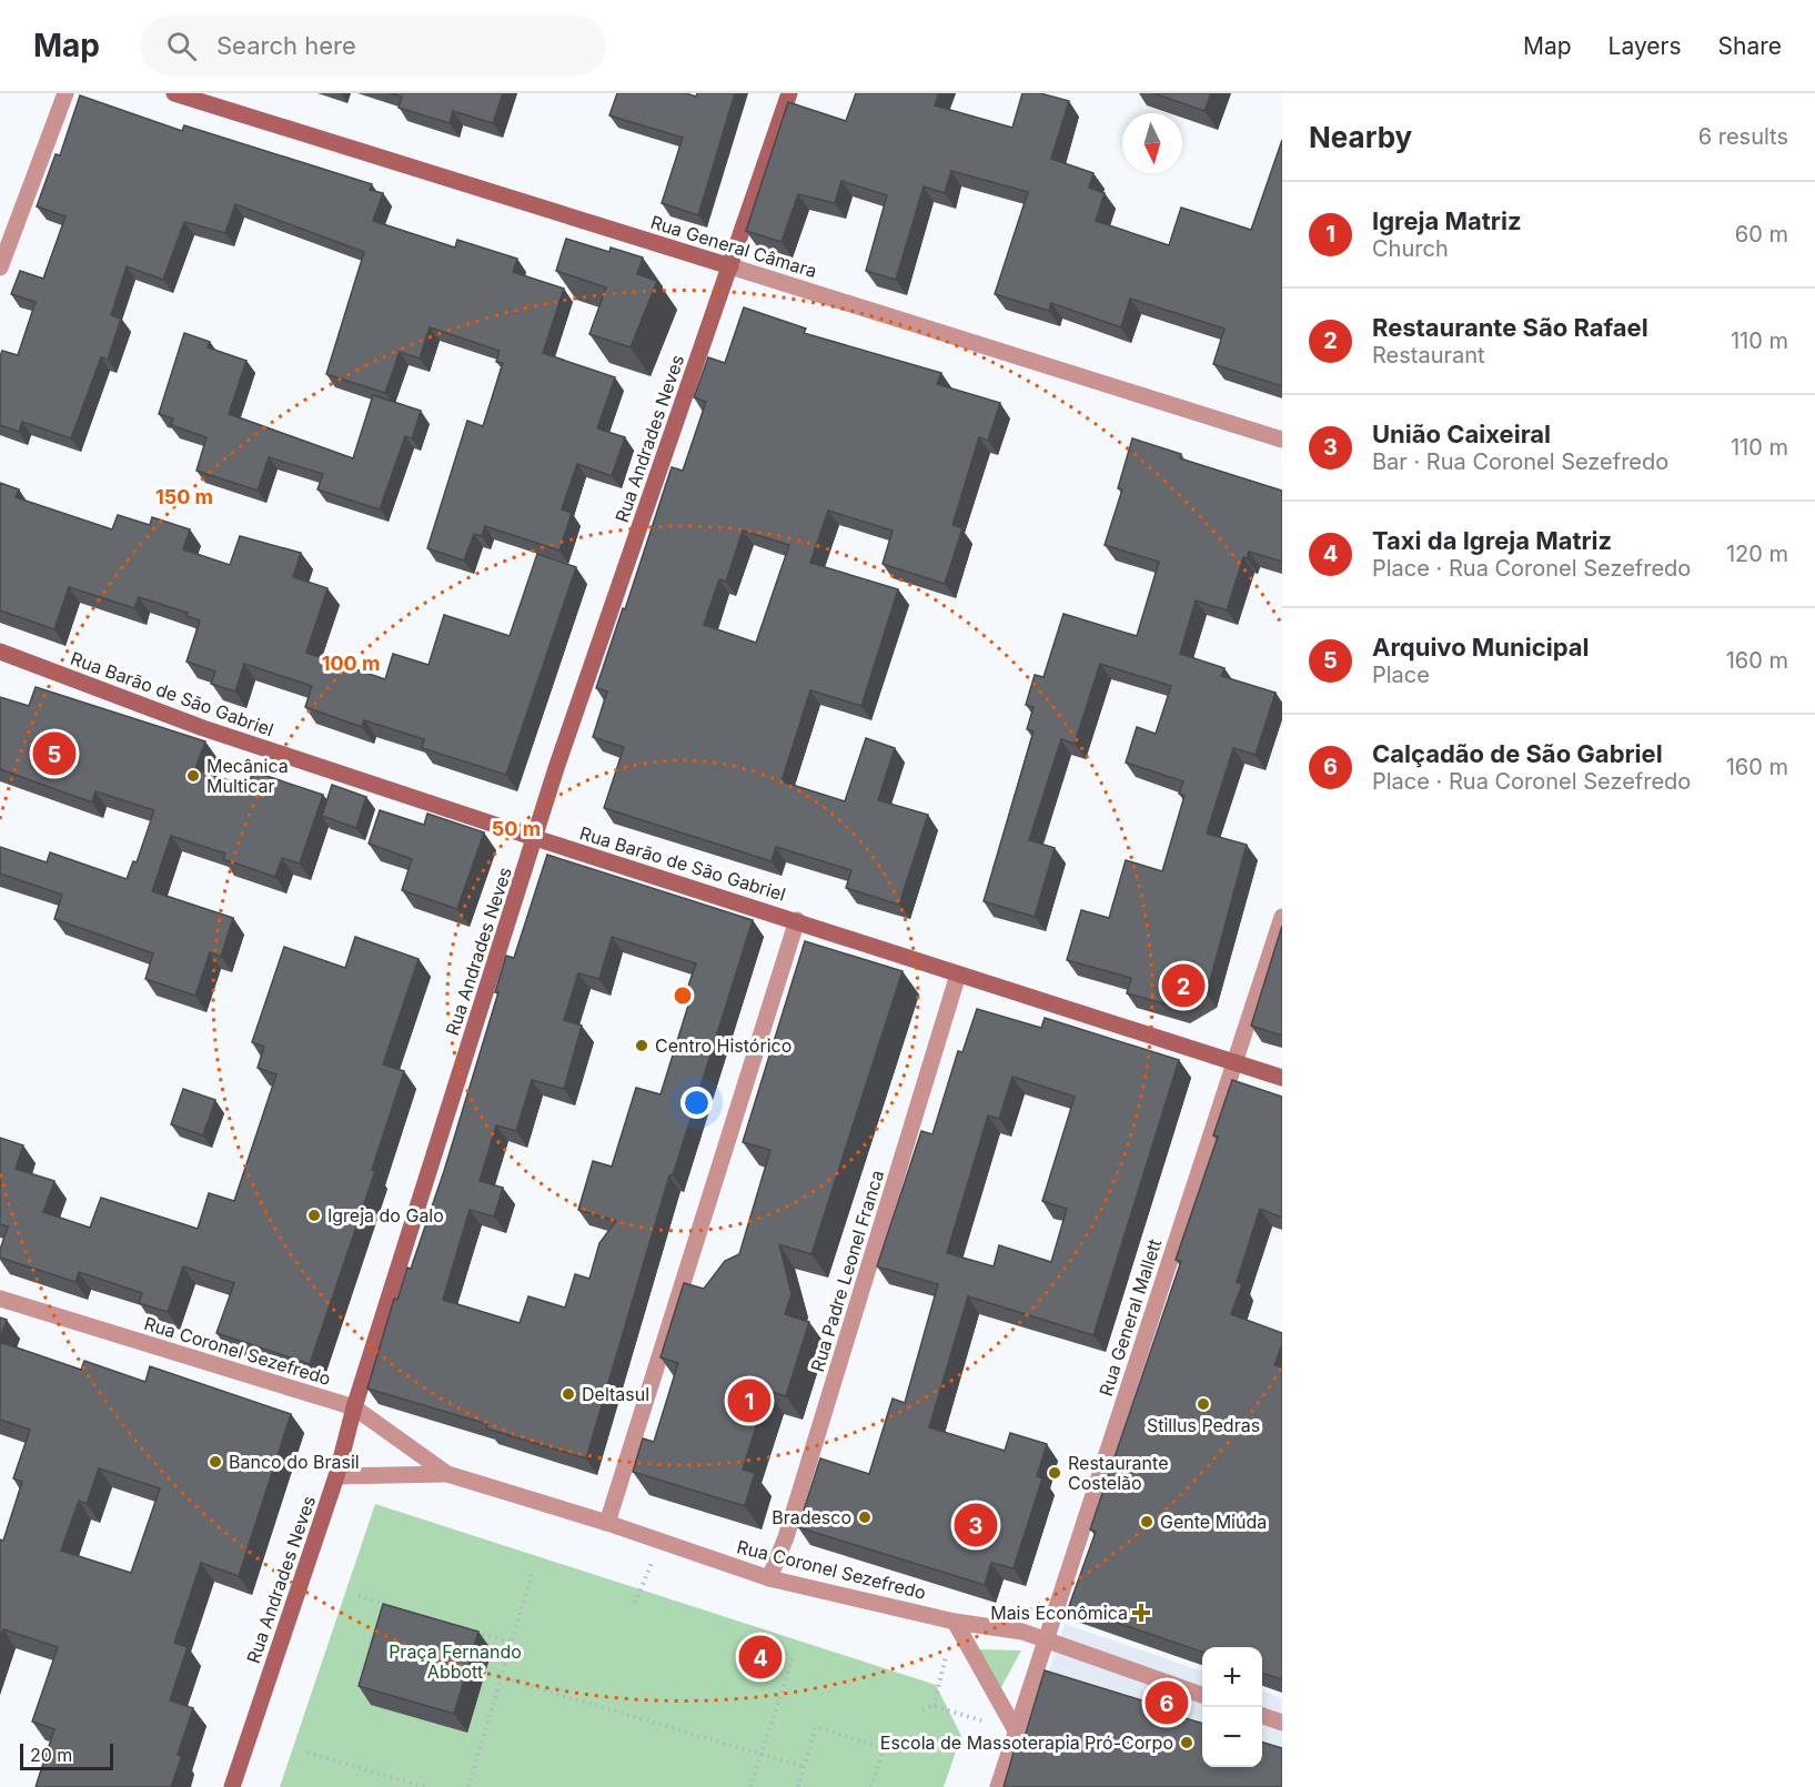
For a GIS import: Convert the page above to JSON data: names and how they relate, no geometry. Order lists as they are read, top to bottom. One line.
{"streets":{"street":["Rua General Câmara","Rua Andrades Neves","Rua Barão de São Gabriel","Rua Padre Leonel Franca","Rua General Mallett","Rua Coronel Sezefredo"]},"crossings":[["Rua General Câmara","Rua Andrades Neves"],["Rua Andrades Neves","Rua Barão de São Gabriel"],["Rua Andrades Neves","Rua Coronel Sezefredo"],["Rua Barão de São Gabriel","Rua Padre Leonel Franca"],["Rua Barão de São Gabriel","Rua General Mallett"],["Rua Padre Leonel Franca","Rua Coronel Sezefredo"],["Rua General Mallett","Rua Coronel Sezefredo"]],"parks":["Praça Fernando Abbott"],"places":{"other":["Mecânica Multicar","Centro Histórico","Igreja do Galo","Deltasul","Stillus Pedras","Banco do Brasil","Restaurante Costelão","Bradesco","Gente Miúda","Escola de Massoterapia Pró-Corpo"],"health":["Mais Econômica"]},"scale_bar":"20 m","north":"bottom","page":{"header":"Map","search":"Search here","nav":["Map","Layers","Share"],"heading":["Nearby","6 results"],"list":[{"mark":"1","name":"Igreja Matriz","note":"Church","value":"60 m"},{"mark":"2","name":"Restaurante São Rafael","note":"Restaurant","value":"110 m"},{"mark":"3","name":"União Caixeiral","note":"Bar · Rua Coronel Sezefredo","value":"110 m"},{"mark":"4","name":"Taxi da Igreja Matriz","note":"Place · Rua Coronel Sezefredo","value":"120 m"},{"mark":"5","name":"Arquivo Municipal","note":"Place","value":"160 m"},{"mark":"6","name":"Calçadão de São Gabriel","note":"Place · Rua Coronel Sezefredo","value":"160 m"}],"pins":["5","2","1","3","4","6"],"map_buttons":["+","−"],"scale":"20 m"},"rings":["150 m","100 m","50 m"]}
